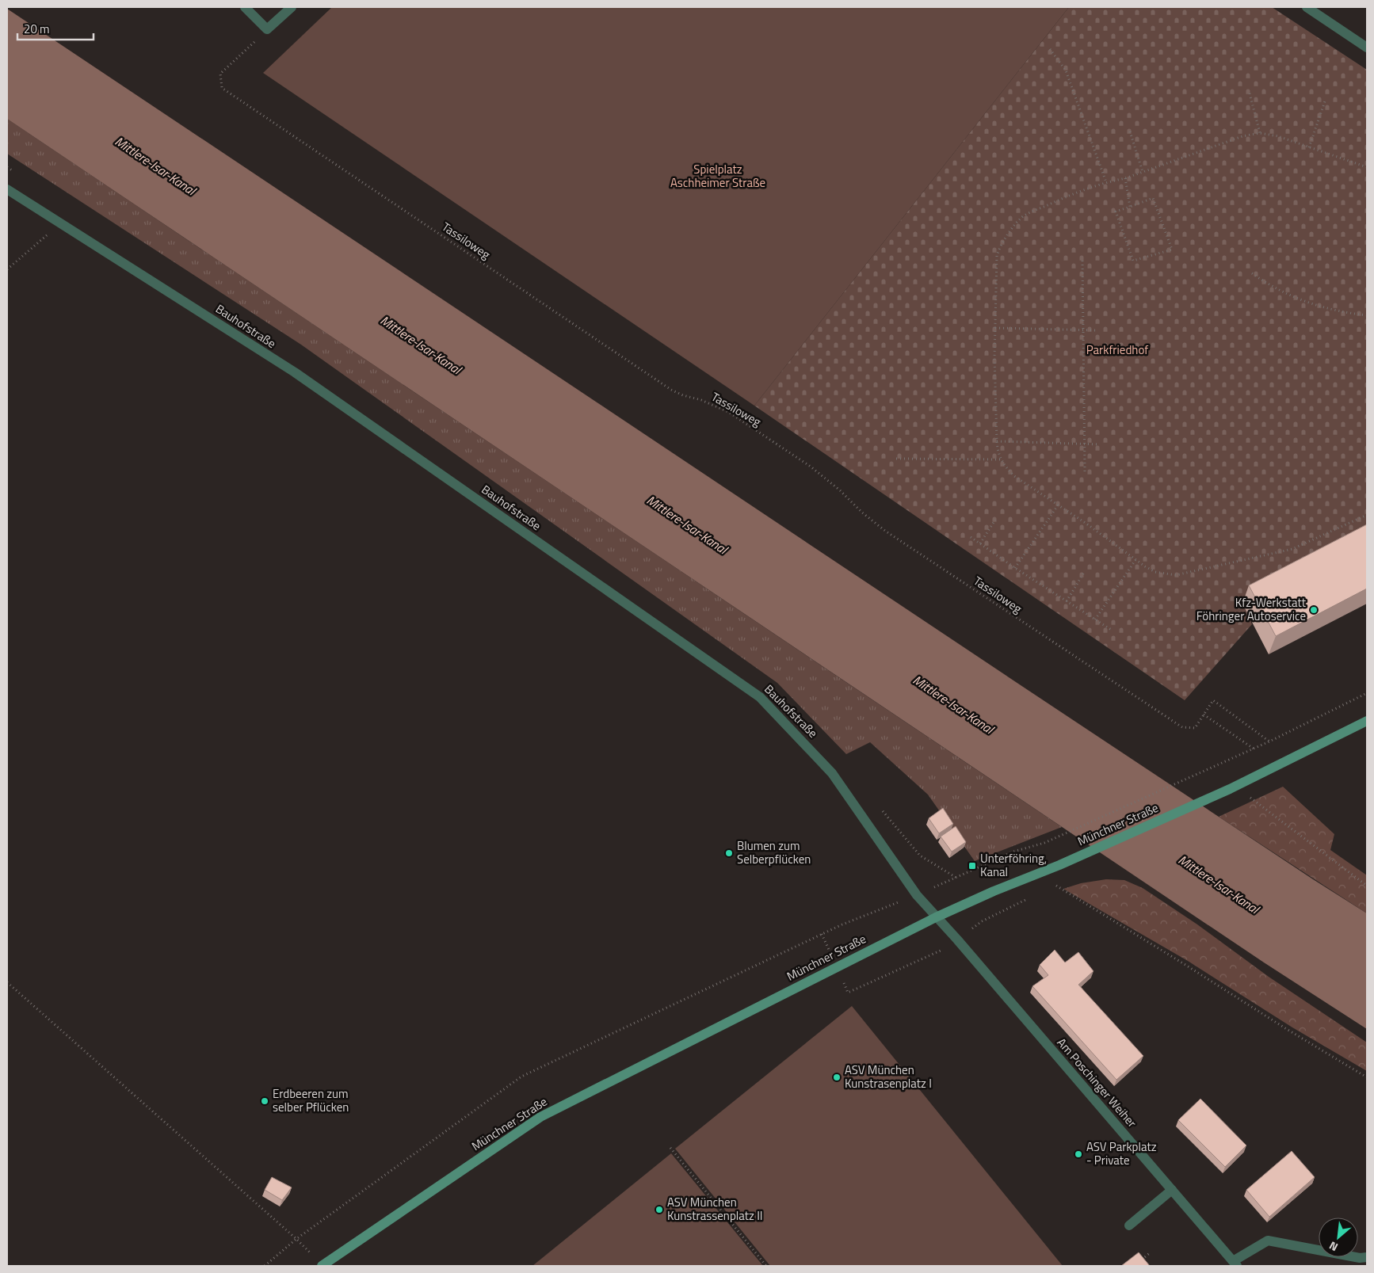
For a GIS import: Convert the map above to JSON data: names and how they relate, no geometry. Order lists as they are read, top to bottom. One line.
{"streets":{"main road":["Münchner Straße"],"street":["Bauhofstraße","Am Poschinger Weiher"],"path":["Tassiloweg"]},"crossings":[["Bauhofstraße","Münchner Straße"],["Bauhofstraße","Am Poschinger Weiher"],["Münchner Straße","Am Poschinger Weiher"]],"water":["Mittlere-Isar-Kanal"],"parks":["Spielplatz Aschheimer Straße","Parkfriedhof"],"places":{"other":["Kfz-Werkstatt Föhringer Autoservice","Blumen zum Selberpflücken","ASV München Kunstrasenplatz I","Erdbeeren zum selber Pflücken","ASV Parkplatz - Private","ASV München Kunstrassenplatz II"],"transit":["Unterföhring, Kanal"]},"scale_bar":"20 m","north":"bottom left"}
